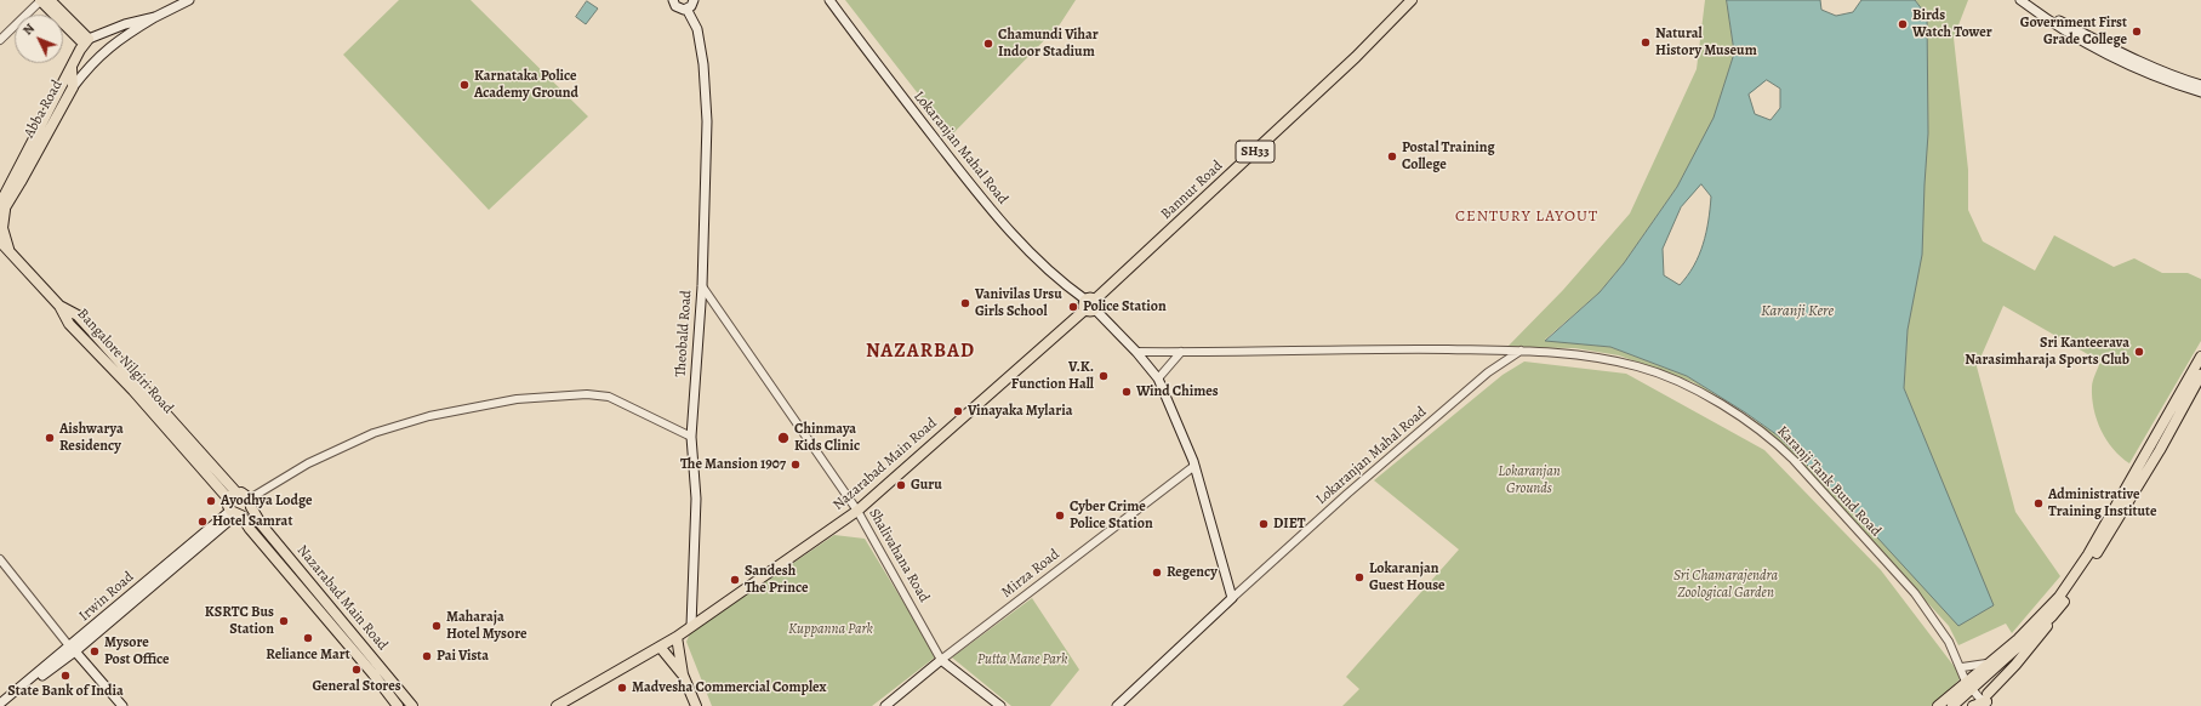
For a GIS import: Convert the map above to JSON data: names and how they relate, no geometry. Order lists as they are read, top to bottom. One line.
{"streets":{"main road":["Abba Road","Lokaranjan Mahal Road","SH33","Bannur Road","Theobald Road","Bangalore Nilgiri Road","Nazarabad Main Road","Shalivahana Road","Mirza Road","Irwin Road"],"street":["Karanji Tank Bund Road"]},"crossings":[["Lokaranjan Mahal Road","Bannur Road"],["Lokaranjan Mahal Road","Nazarabad Main Road"],["Lokaranjan Mahal Road","Karanji Tank Bund Road"],["Lokaranjan Mahal Road","Mirza Road"],["Bannur Road","Nazarabad Main Road"],["Theobald Road","Nazarabad Main Road"],["Theobald Road","Shalivahana Road"],["Bangalore Nilgiri Road","Nazarabad Main Road"],["Nazarabad Main Road","Shalivahana Road"],["Shalivahana Road","Mirza Road"]],"districts":["CENTURY LAYOUT","NAZARBAD"],"water":["Karanji Kere"],"parks":["Lokaranjan Grounds","Sri Chamarajendra Zoological Garden","Kuppanna Park","Putta Mane Park"],"places":["Birds Watch Tower","Government First Grade College","Natural History Museum","Chamundi Vihar Indoor Stadium","Karnataka Police Academy Ground","Postal Training College","Vanivilas Ursu Girls School","Police Station","Sri Kanteerava Narasimharaja Sports Club","V.K. Function Hall","Wind Chimes","Vinayaka Mylaria","Aishwarya Residency","Chinmaya Kids Clinic","The Mansion 1907","Guru","Ayodhya Lodge","Administrative Training Institute","Cyber Crime Police Station","Hotel Samrat","DIET","Regency","Lokaranjan Guest House","Sandesh The Prince","KSRTC Bus Station","Maharaja Hotel Mysore","Reliance Mart","Mysore Post Office","Pai Vista","General Stores","State Bank of India","Madvesha Commercial Complex"],"north":"top left"}
